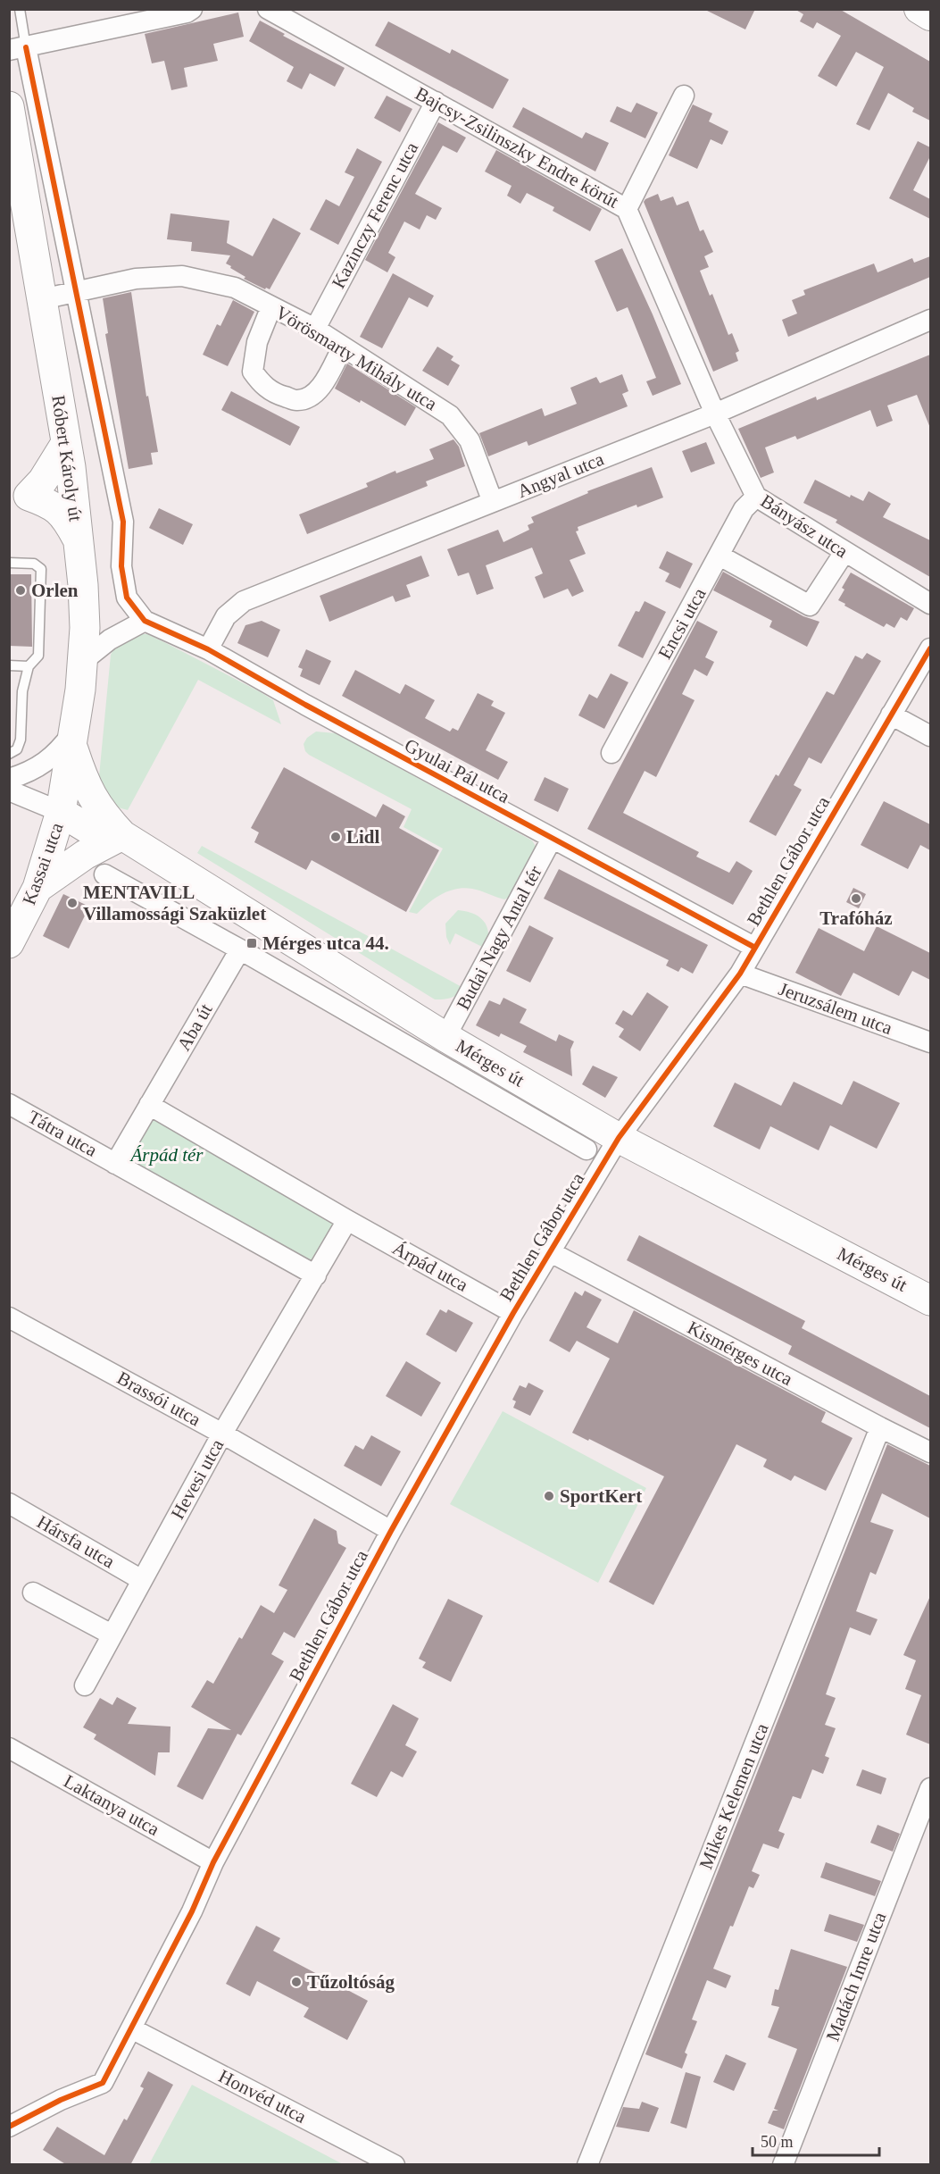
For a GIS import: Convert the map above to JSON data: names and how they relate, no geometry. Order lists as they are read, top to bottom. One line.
{"streets":{"main road":["Róbert Károly út","Kassai utca","Mérges út"],"street":["Bajcsy-Zsilinszky Endre körút","Kazinczy Ferenc utca","Vörösmarty Mihály utca","Angyal utca","Bányász utca","Encsi utca","Gyulai Pál utca","Bethlen Gábor utca","Budai Nagy Antal tér","Jeruzsálem utca","Aba út","Tátra utca","Árpád utca","Kismérges utca","Brassói utca","Hevesi utca","Hársfa utca","Mikes Kelemen utca","Laktanya utca","Madách Imre utca","Honvéd utca"]},"crossings":[["Bajcsy-Zsilinszky Endre körút","Kazinczy Ferenc utca"],["Bajcsy-Zsilinszky Endre körút","Angyal utca"],["Bajcsy-Zsilinszky Endre körút","Bányász utca"],["Kazinczy Ferenc utca","Vörösmarty Mihály utca"],["Vörösmarty Mihály utca","Róbert Károly út"],["Vörösmarty Mihály utca","Angyal utca"],["Róbert Károly út","Kassai utca"],["Róbert Károly út","Mérges út"],["Angyal utca","Bányász utca"],["Angyal utca","Gyulai Pál utca"],["Bányász utca","Encsi utca"],["Gyulai Pál utca","Bethlen Gábor utca"],["Gyulai Pál utca","Budai Nagy Antal tér"],["Bethlen Gábor utca","Jeruzsálem utca"],["Bethlen Gábor utca","Mérges út"],["Bethlen Gábor utca","Árpád utca"],["Bethlen Gábor utca","Kismérges utca"],["Bethlen Gábor utca","Brassói utca"],["Bethlen Gábor utca","Laktanya utca"],["Bethlen Gábor utca","Honvéd utca"],["Kassai utca","Mérges út"],["Budai Nagy Antal tér","Mérges út"],["Aba út","Mérges út"],["Kismérges utca","Mikes Kelemen utca"],["Brassói utca","Hevesi utca"],["Hevesi utca","Hársfa utca"]],"parks":["Árpád tér"],"places":{"other":["Orlen","Lidl","Trafóház","MENTAVILL Villamossági Szaküzlet","SportKert","Tűzoltóság"],"transit":["Mérges utca 44."]},"scale_bar":"50 m"}
